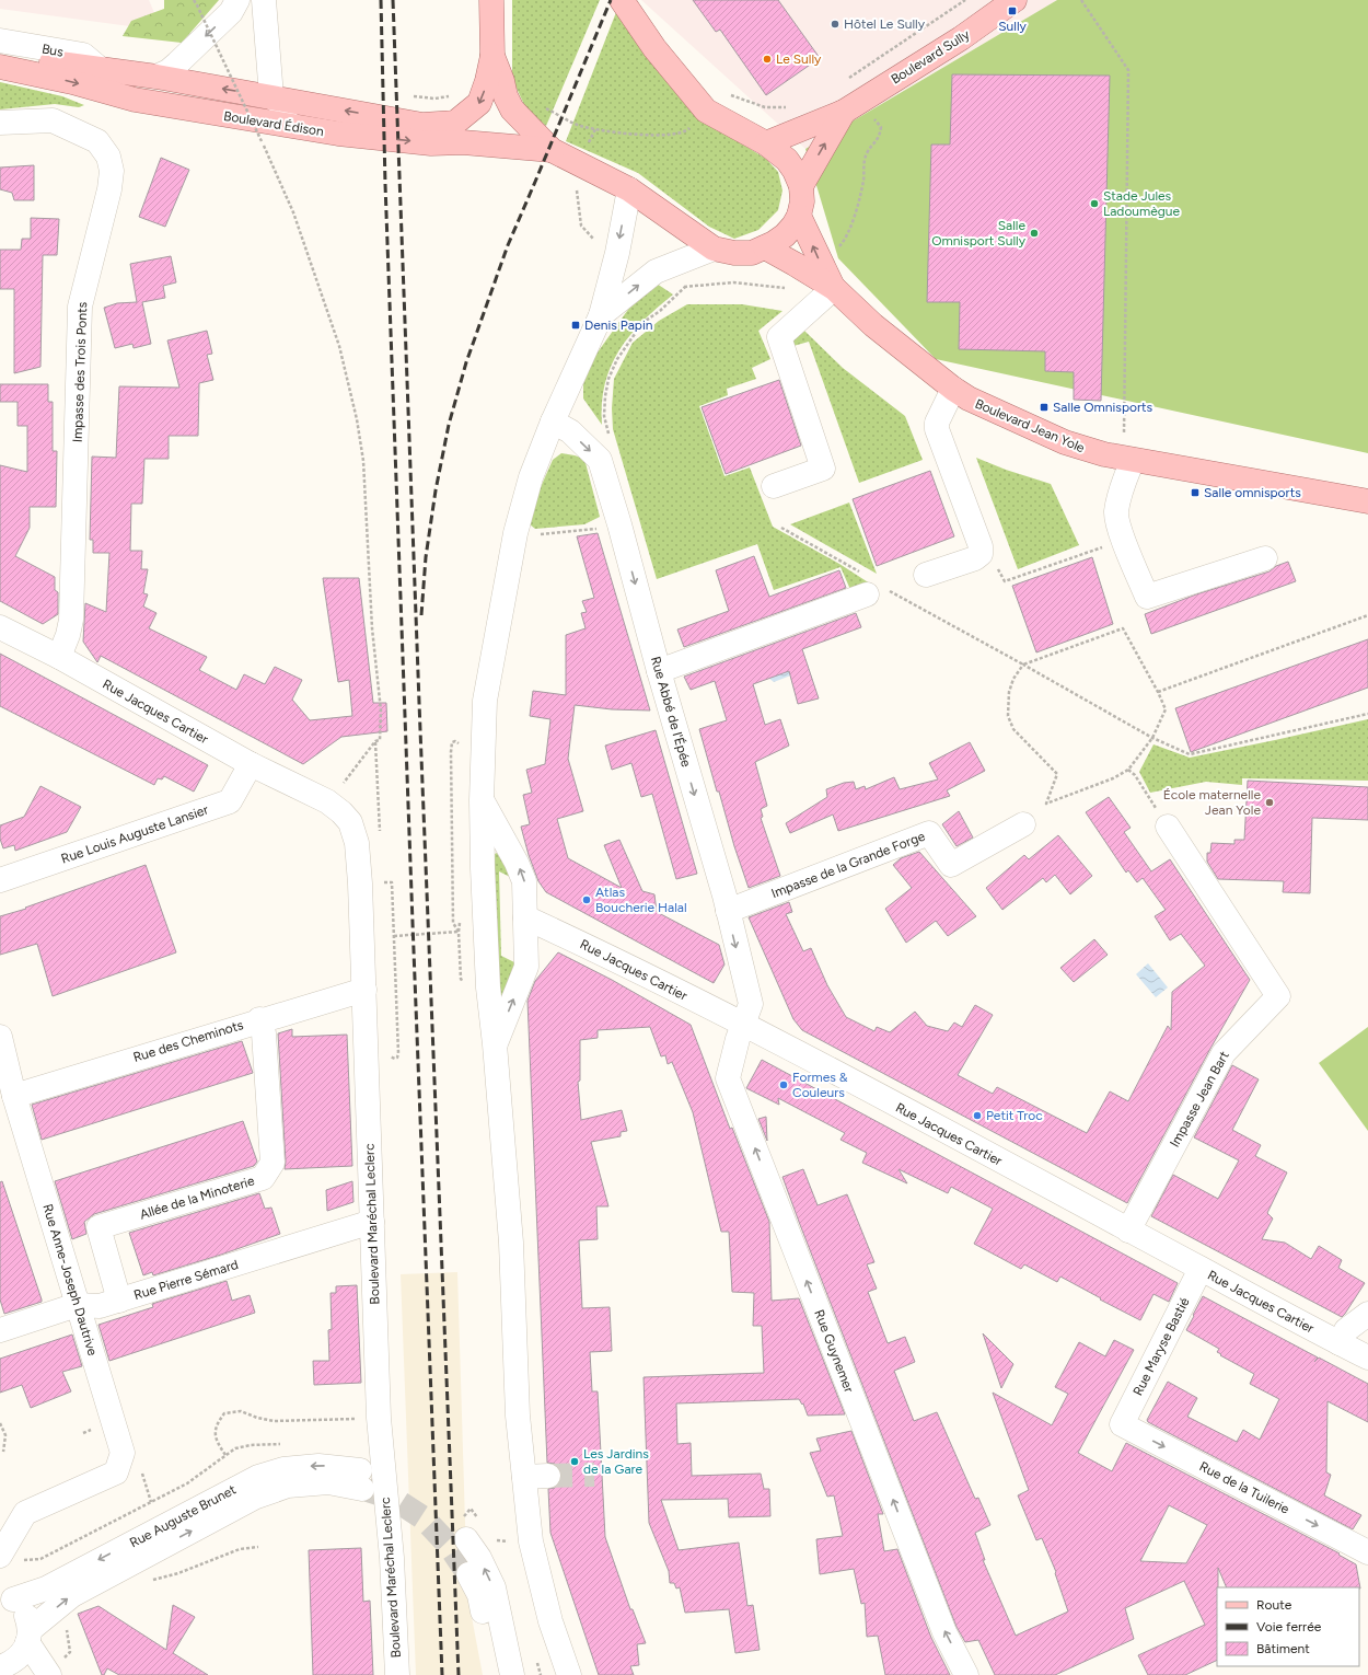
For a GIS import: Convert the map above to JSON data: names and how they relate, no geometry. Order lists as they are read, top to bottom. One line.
{"streets":{"main road":["Boulevard Sully","Boulevard Édison","Boulevard Jean Yole"],"street":["Bus","Impasse des Trois Ponts","Rue Jacques Cartier","Rue Abbé de l'Épée","Rue Louis Auguste Lansier","Impasse de la Grande Forge","Rue des Cheminots","Impasse Jean Bart","Allée de la Minoterie","Boulevard Maréchal Leclerc","Rue Anne-Joseph Dautrive","Rue Pierre Sémard","Rue Maryse Bastié","Rue Guynemer","Rue de la Tuilerie","Rue Auguste Brunet"]},"crossings":[["Bus","Boulevard Édison"],["Impasse des Trois Ponts","Rue Jacques Cartier"],["Rue Jacques Cartier","Rue Abbé de l'Épée"],["Rue Jacques Cartier","Rue Louis Auguste Lansier"],["Rue Jacques Cartier","Impasse Jean Bart"],["Rue Jacques Cartier","Boulevard Maréchal Leclerc"],["Rue Jacques Cartier","Rue Maryse Bastié"],["Rue Jacques Cartier","Rue Guynemer"],["Rue Abbé de l'Épée","Impasse de la Grande Forge"],["Rue Abbé de l'Épée","Rue Guynemer"],["Rue des Cheminots","Allée de la Minoterie"],["Rue des Cheminots","Boulevard Maréchal Leclerc"],["Rue des Cheminots","Rue Anne-Joseph Dautrive"],["Allée de la Minoterie","Rue Pierre Sémard"],["Boulevard Maréchal Leclerc","Rue Pierre Sémard"],["Rue Anne-Joseph Dautrive","Rue Pierre Sémard"],["Rue Maryse Bastié","Rue de la Tuilerie"]],"one_way":["Rue Guynemer","Rue de la Tuilerie"],"places":{"transit":["Sully","Denis Papin","Salle Omnisports","Salle omnisports"],"other":["Hôtel Le Sully","Le Sully","Stade Jules Ladoumègue","Salle Omnisport Sully","École maternelle Jean Yole","Atlas Boucherie Halal","Formes & Couleurs","Petit Troc","Les Jardins de la Gare"]},"legend":["Route","Voie ferrée","Bâtiment"]}
